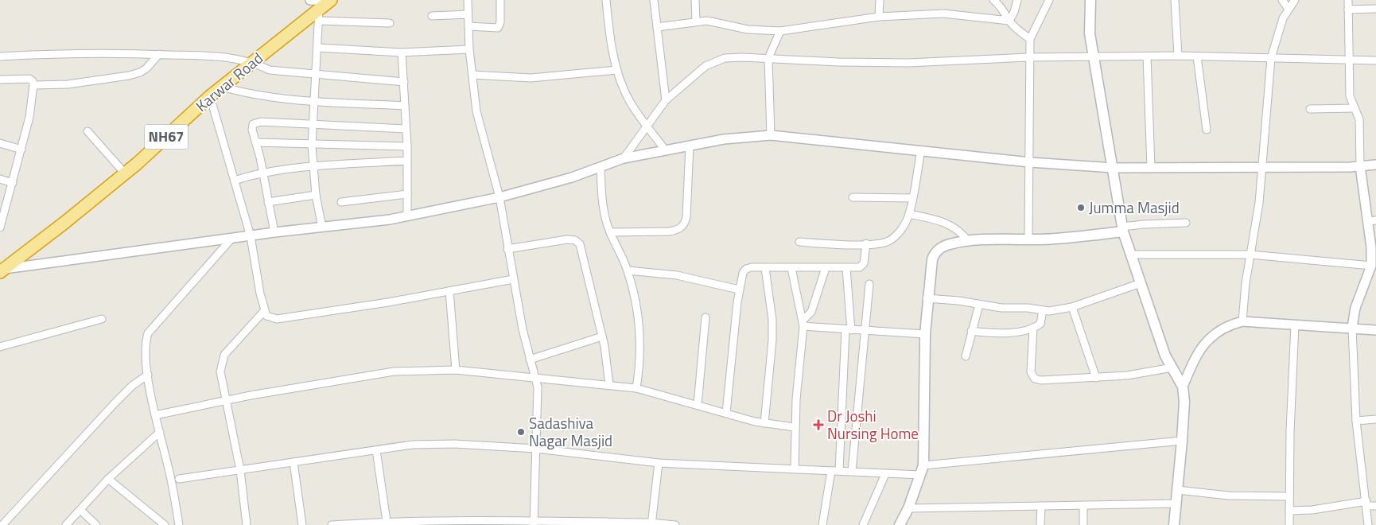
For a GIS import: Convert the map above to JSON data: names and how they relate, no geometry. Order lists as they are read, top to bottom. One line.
{"streets":{"highway":["Karwar Road","NH67"]},"places":{"other":["Jumma Masjid","Sadashiva Nagar Masjid"],"health":["Dr Joshi Nursing Home"]}}
